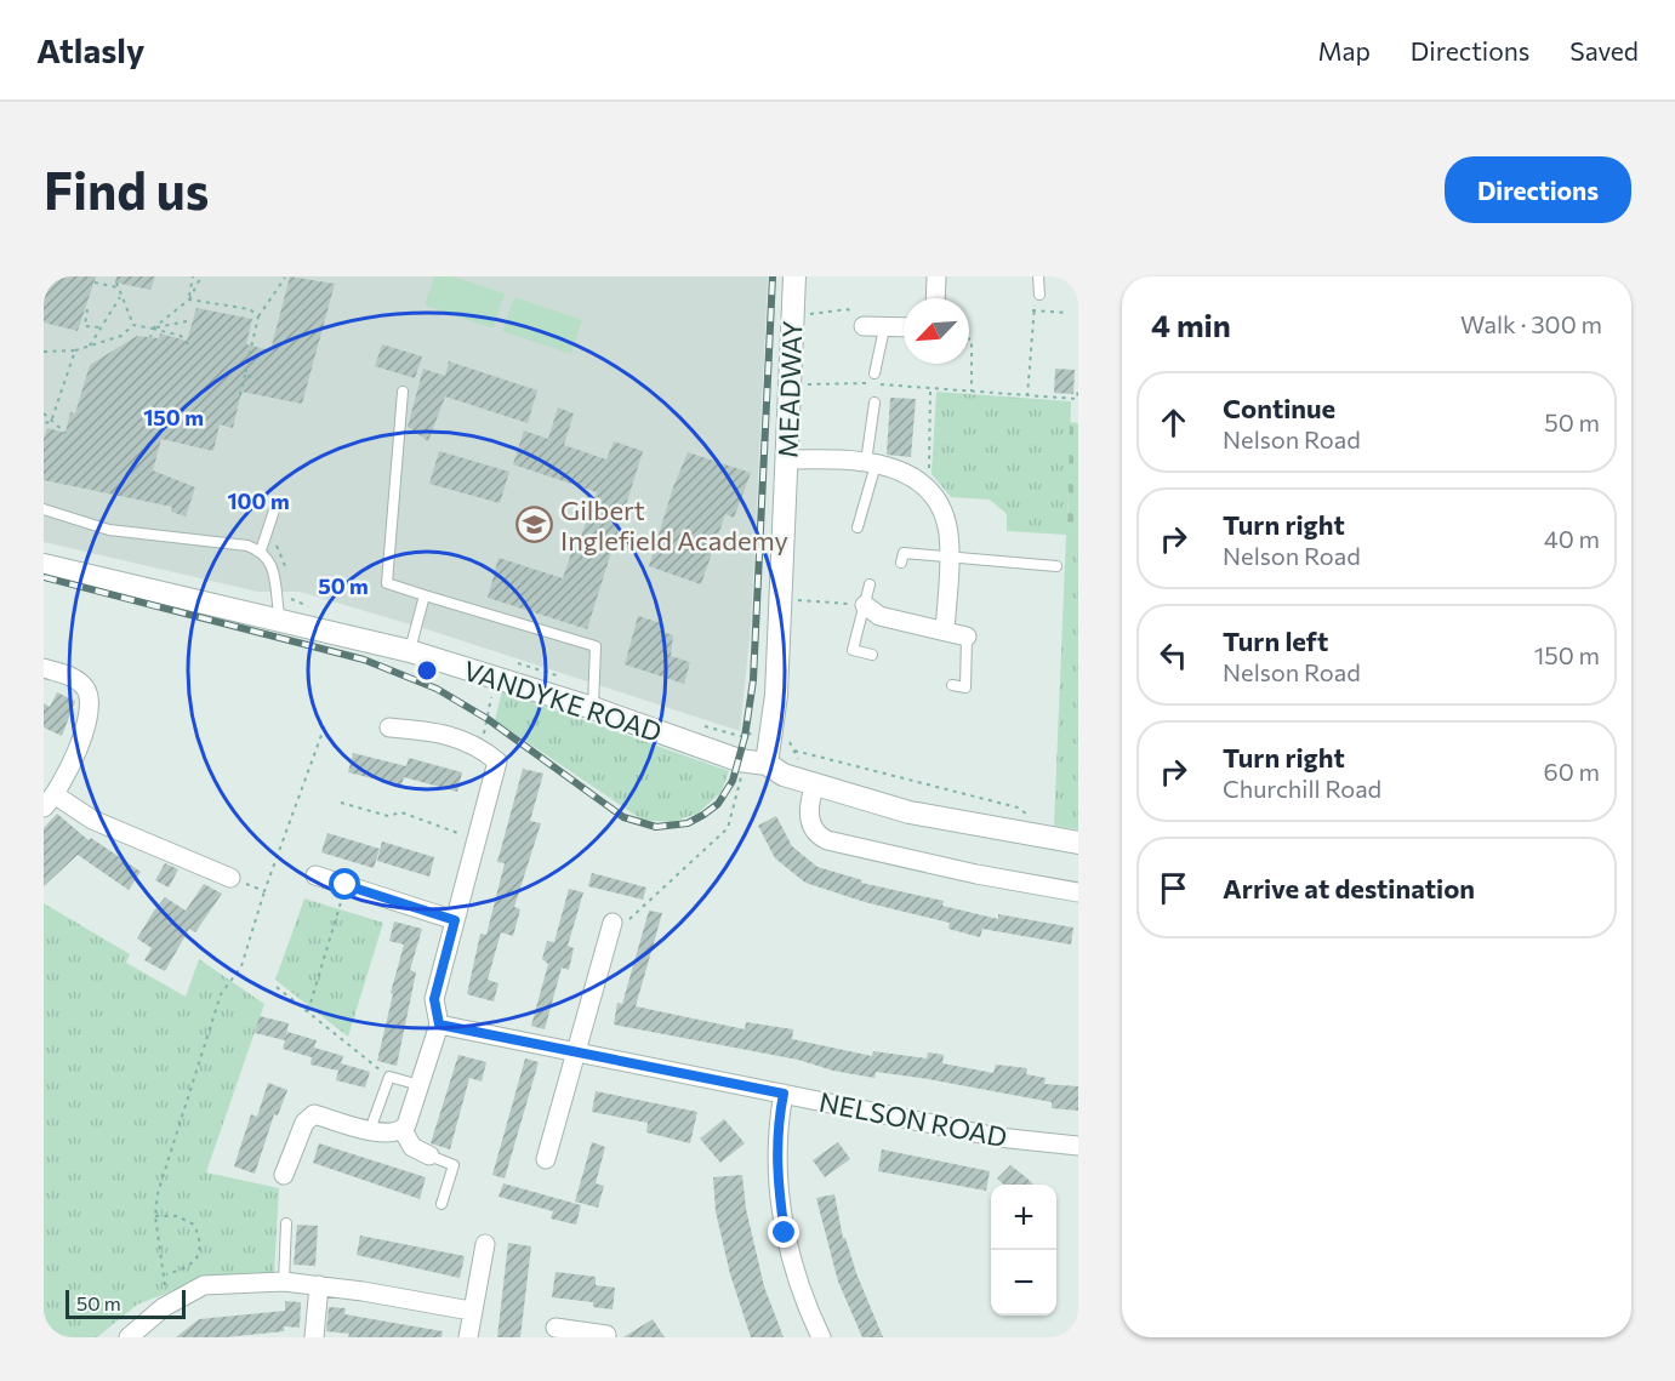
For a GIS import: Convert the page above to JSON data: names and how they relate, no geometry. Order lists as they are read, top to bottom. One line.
{"streets":{"street":["MEADWAY","VANDYKE ROAD","NELSON ROAD"]},"crossings":[["MEADWAY","VANDYKE ROAD"]],"places":{"school or university":["Gilbert Inglefield Academy"]},"scale_bar":"50 m","north":"bottom left","page":{"header":"Atlasly","nav":["Map","Directions","Saved"],"buttons":"Directions","title":"Find us","heading":["4 min","Walk · 300 m"],"list":[["Continue","Nelson Road","50 m"],["Turn right","Nelson Road","40 m"],["Turn left","Nelson Road","150 m"],["Turn right","Churchill Road","60 m"],"Arrive at destination"],"map_buttons":["+","−"],"scale":"50 m"},"rings":["150 m","100 m","50 m"]}
